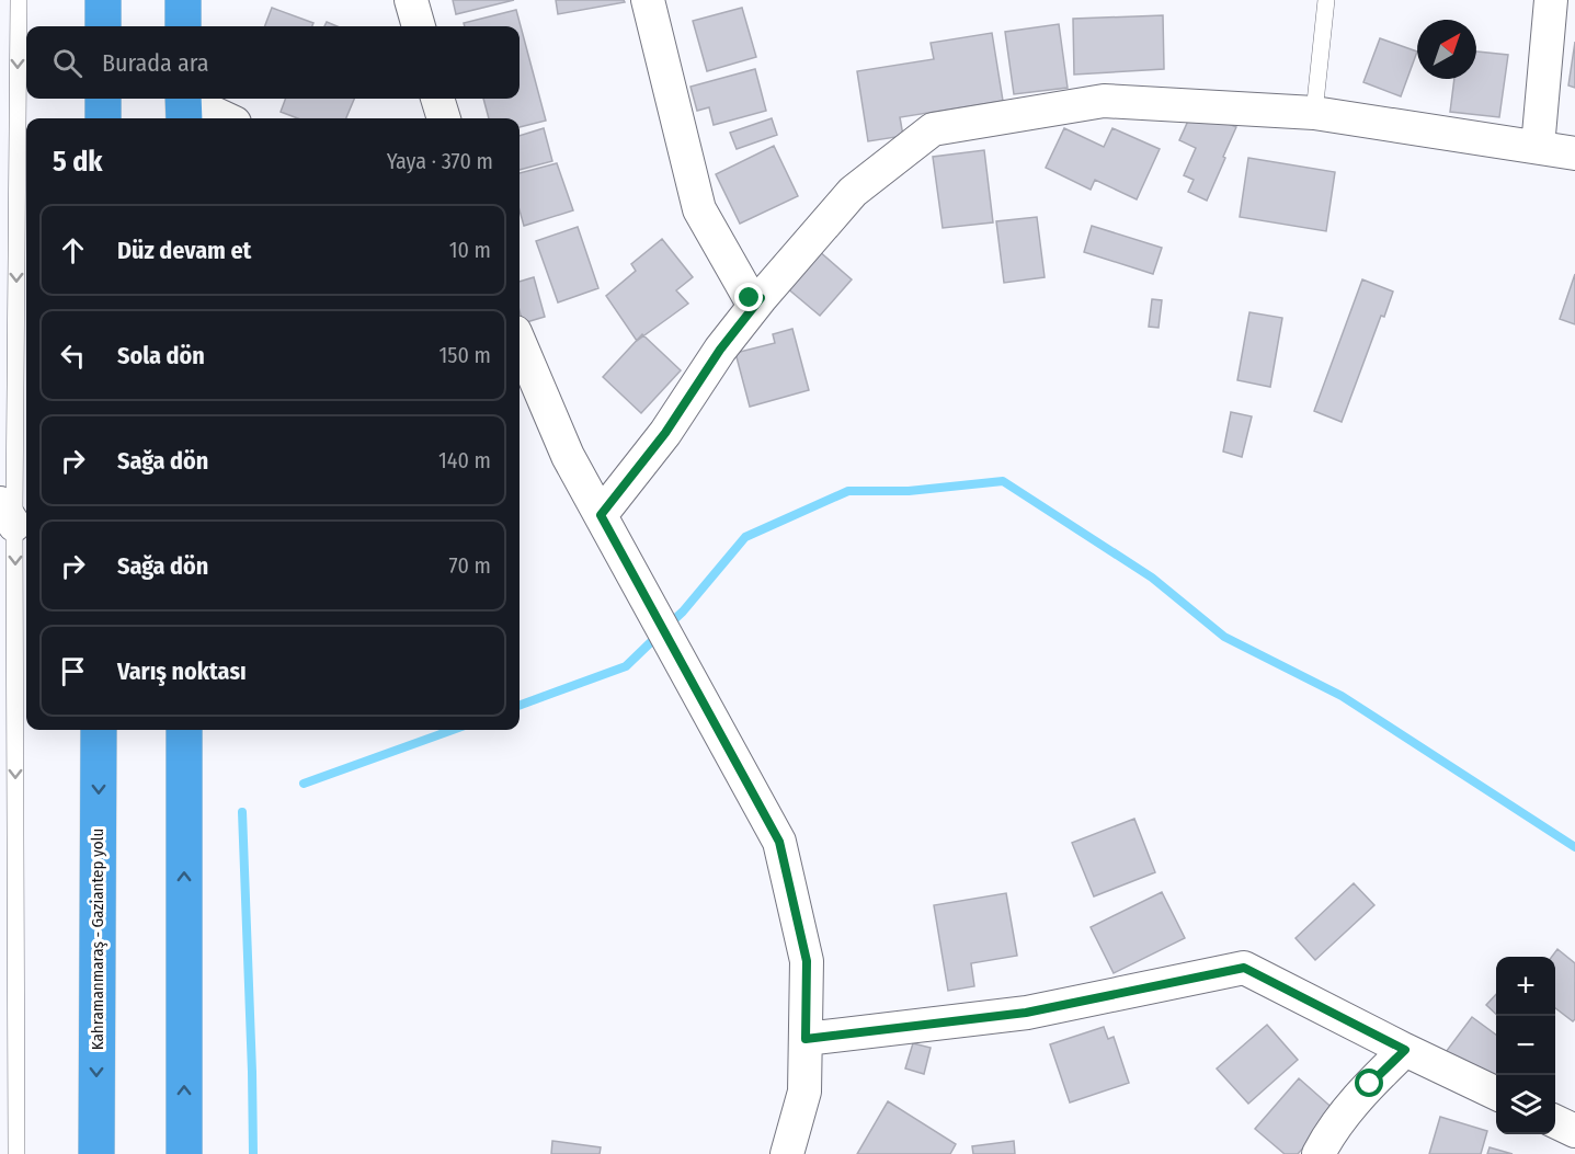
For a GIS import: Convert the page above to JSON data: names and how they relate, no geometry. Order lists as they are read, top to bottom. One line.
{"streets":{"highway":["Kahramanmaraş - Gaziantep yolu"]},"north":"top right","page":{"search":"Burada ara","heading":["5 dk","Yaya · 370 m"],"list":[["Düz devam et","10 m"],["Sola dön","150 m"],["Sağa dön","140 m"],["Sağa dön","70 m"],"Varış noktası"],"map_buttons":["+","−"]}}
